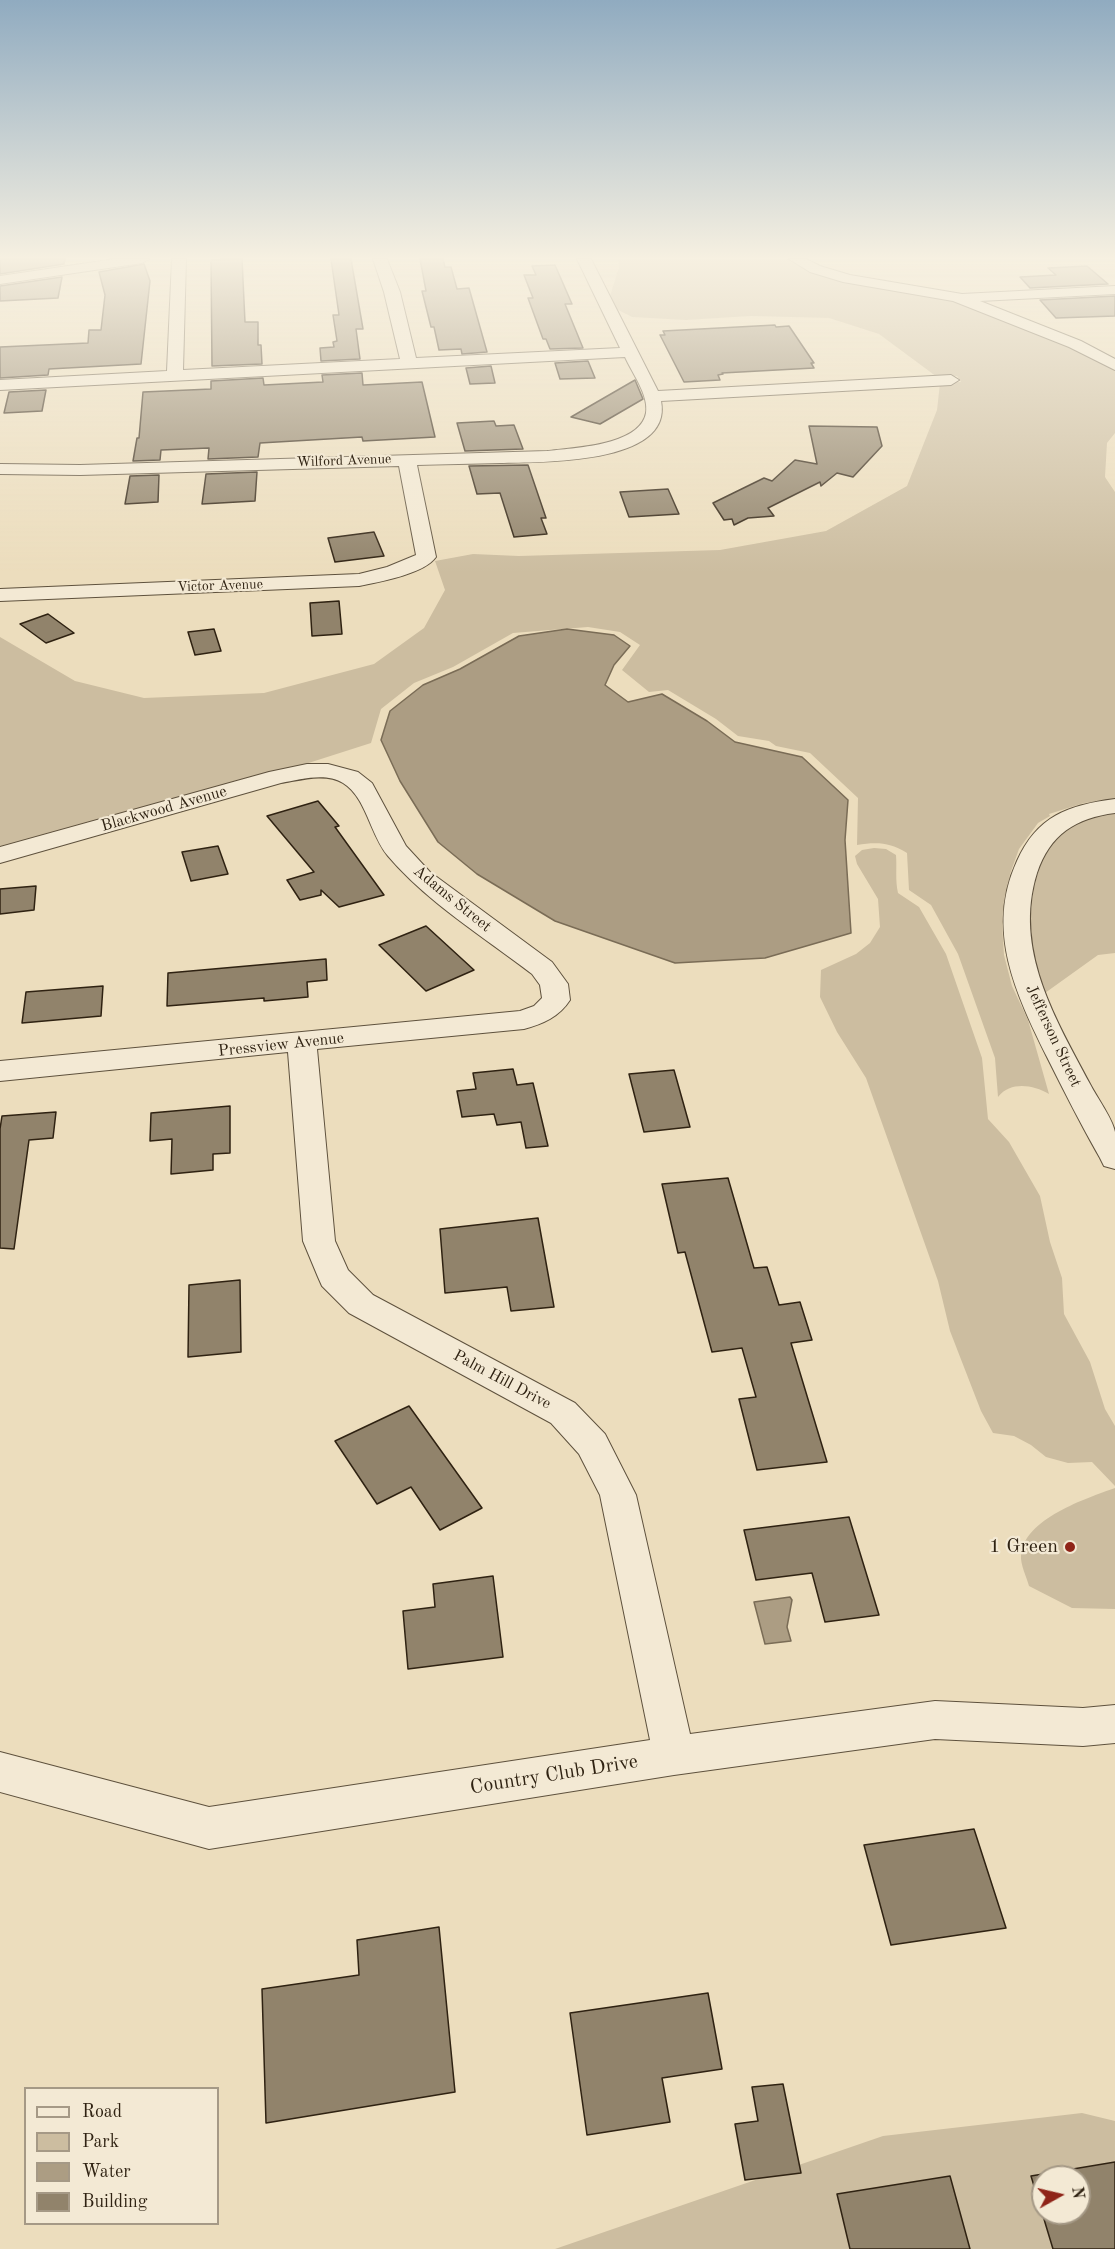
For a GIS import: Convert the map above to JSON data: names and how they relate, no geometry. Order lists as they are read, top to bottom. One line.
{"streets":{"street":["Wilford Avenue","Victor Avenue","Blackwood Avenue","Adams Street","Jefferson Street","Pressview Avenue","Palm Hill Drive","Country Club Drive"]},"crossings":[["Wilford Avenue","Victor Avenue"],["Blackwood Avenue","Adams Street"],["Adams Street","Pressview Avenue"],["Pressview Avenue","Palm Hill Drive"],["Palm Hill Drive","Country Club Drive"]],"places":["1 Green"],"legend":["Road","Park","Water","Building"],"north":"right"}
